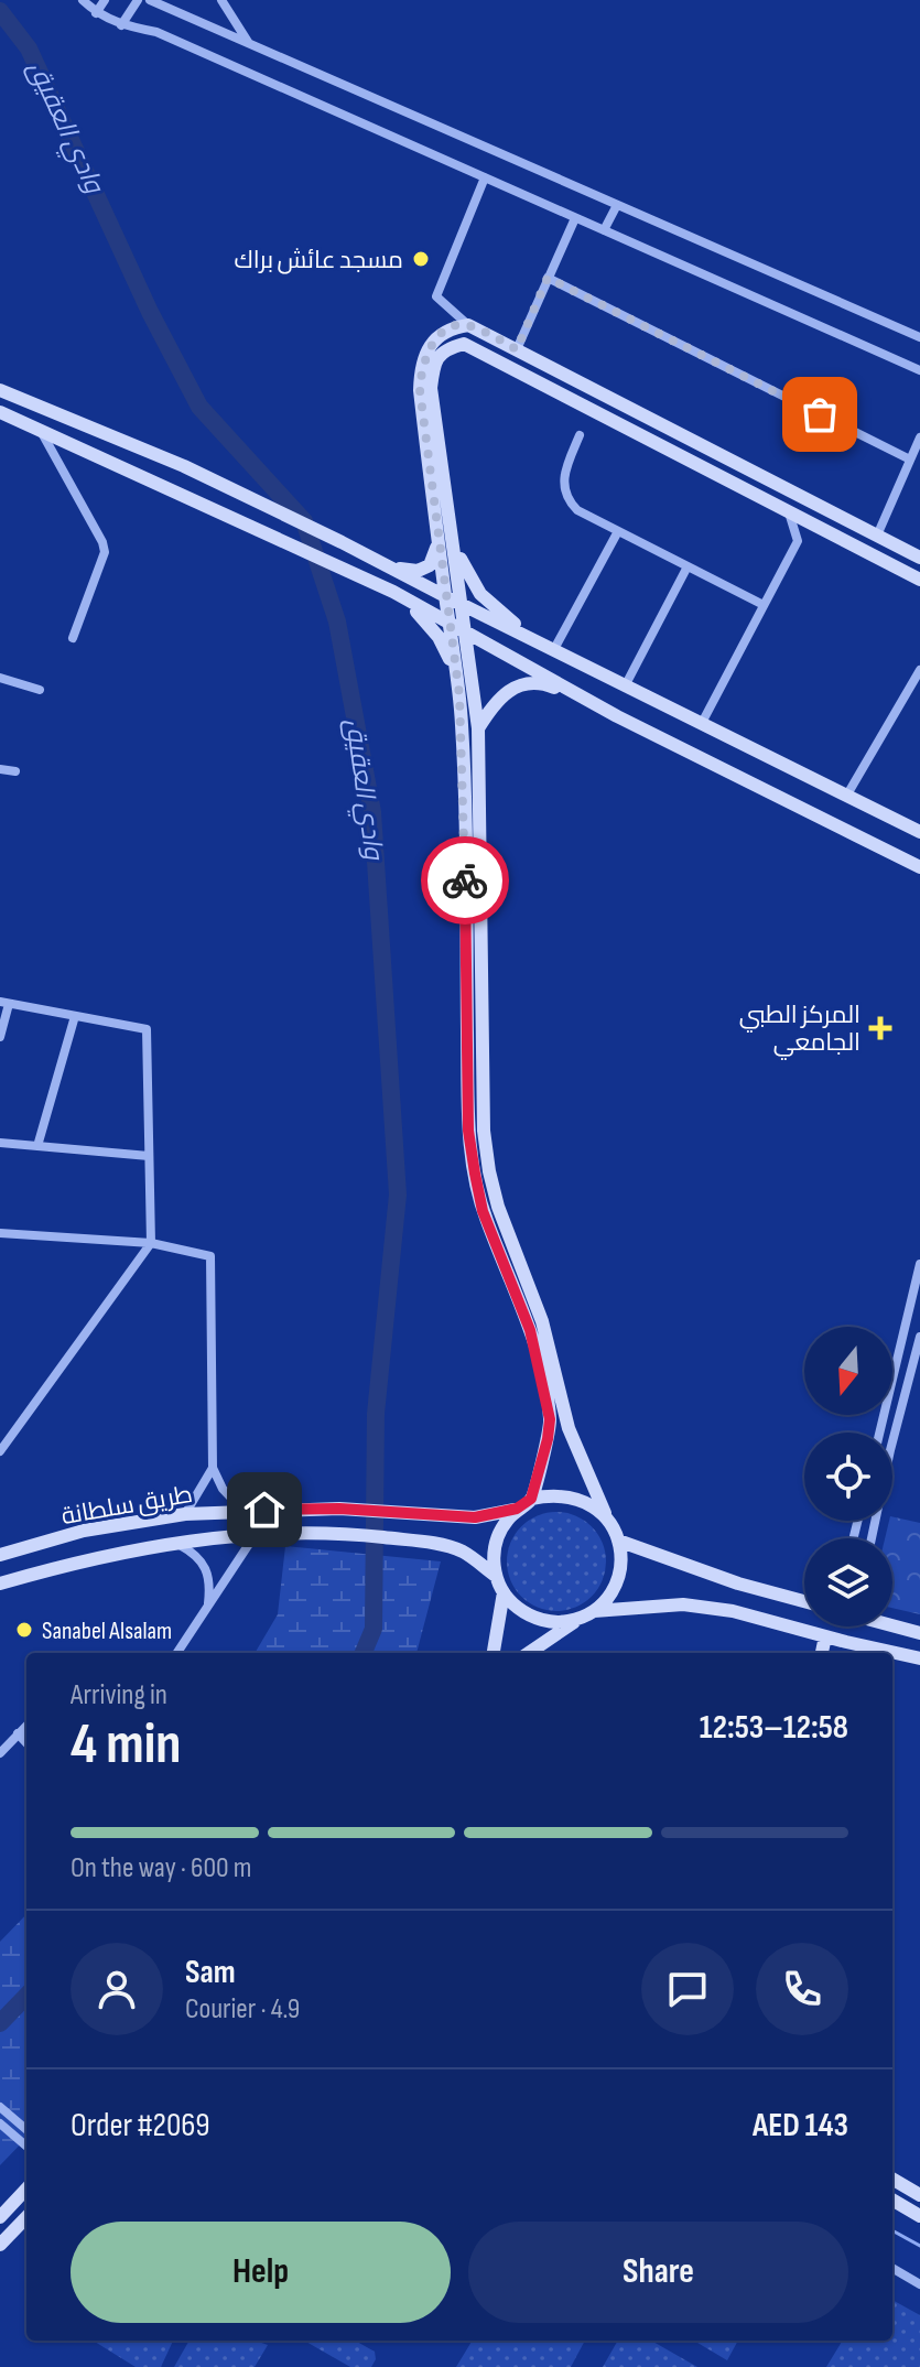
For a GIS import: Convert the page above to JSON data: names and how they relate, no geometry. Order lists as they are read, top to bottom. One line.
{"streets":{"main road":["طريق سلطانة"]},"water":["وادي العقيق"],"places":{"other":["مسجد عائش براك","Sanabel Alsalam"],"health":["المركز الطبي الجامعي"]},"north":"bottom","page":{"heading":["4 min","Arriving in","12:53–12:58"],"panel":["Sam","Courier · 4.9","Order #2069","AED 143"],"bar":"On the way · 600 m","buttons":["Help","Share"]}}
